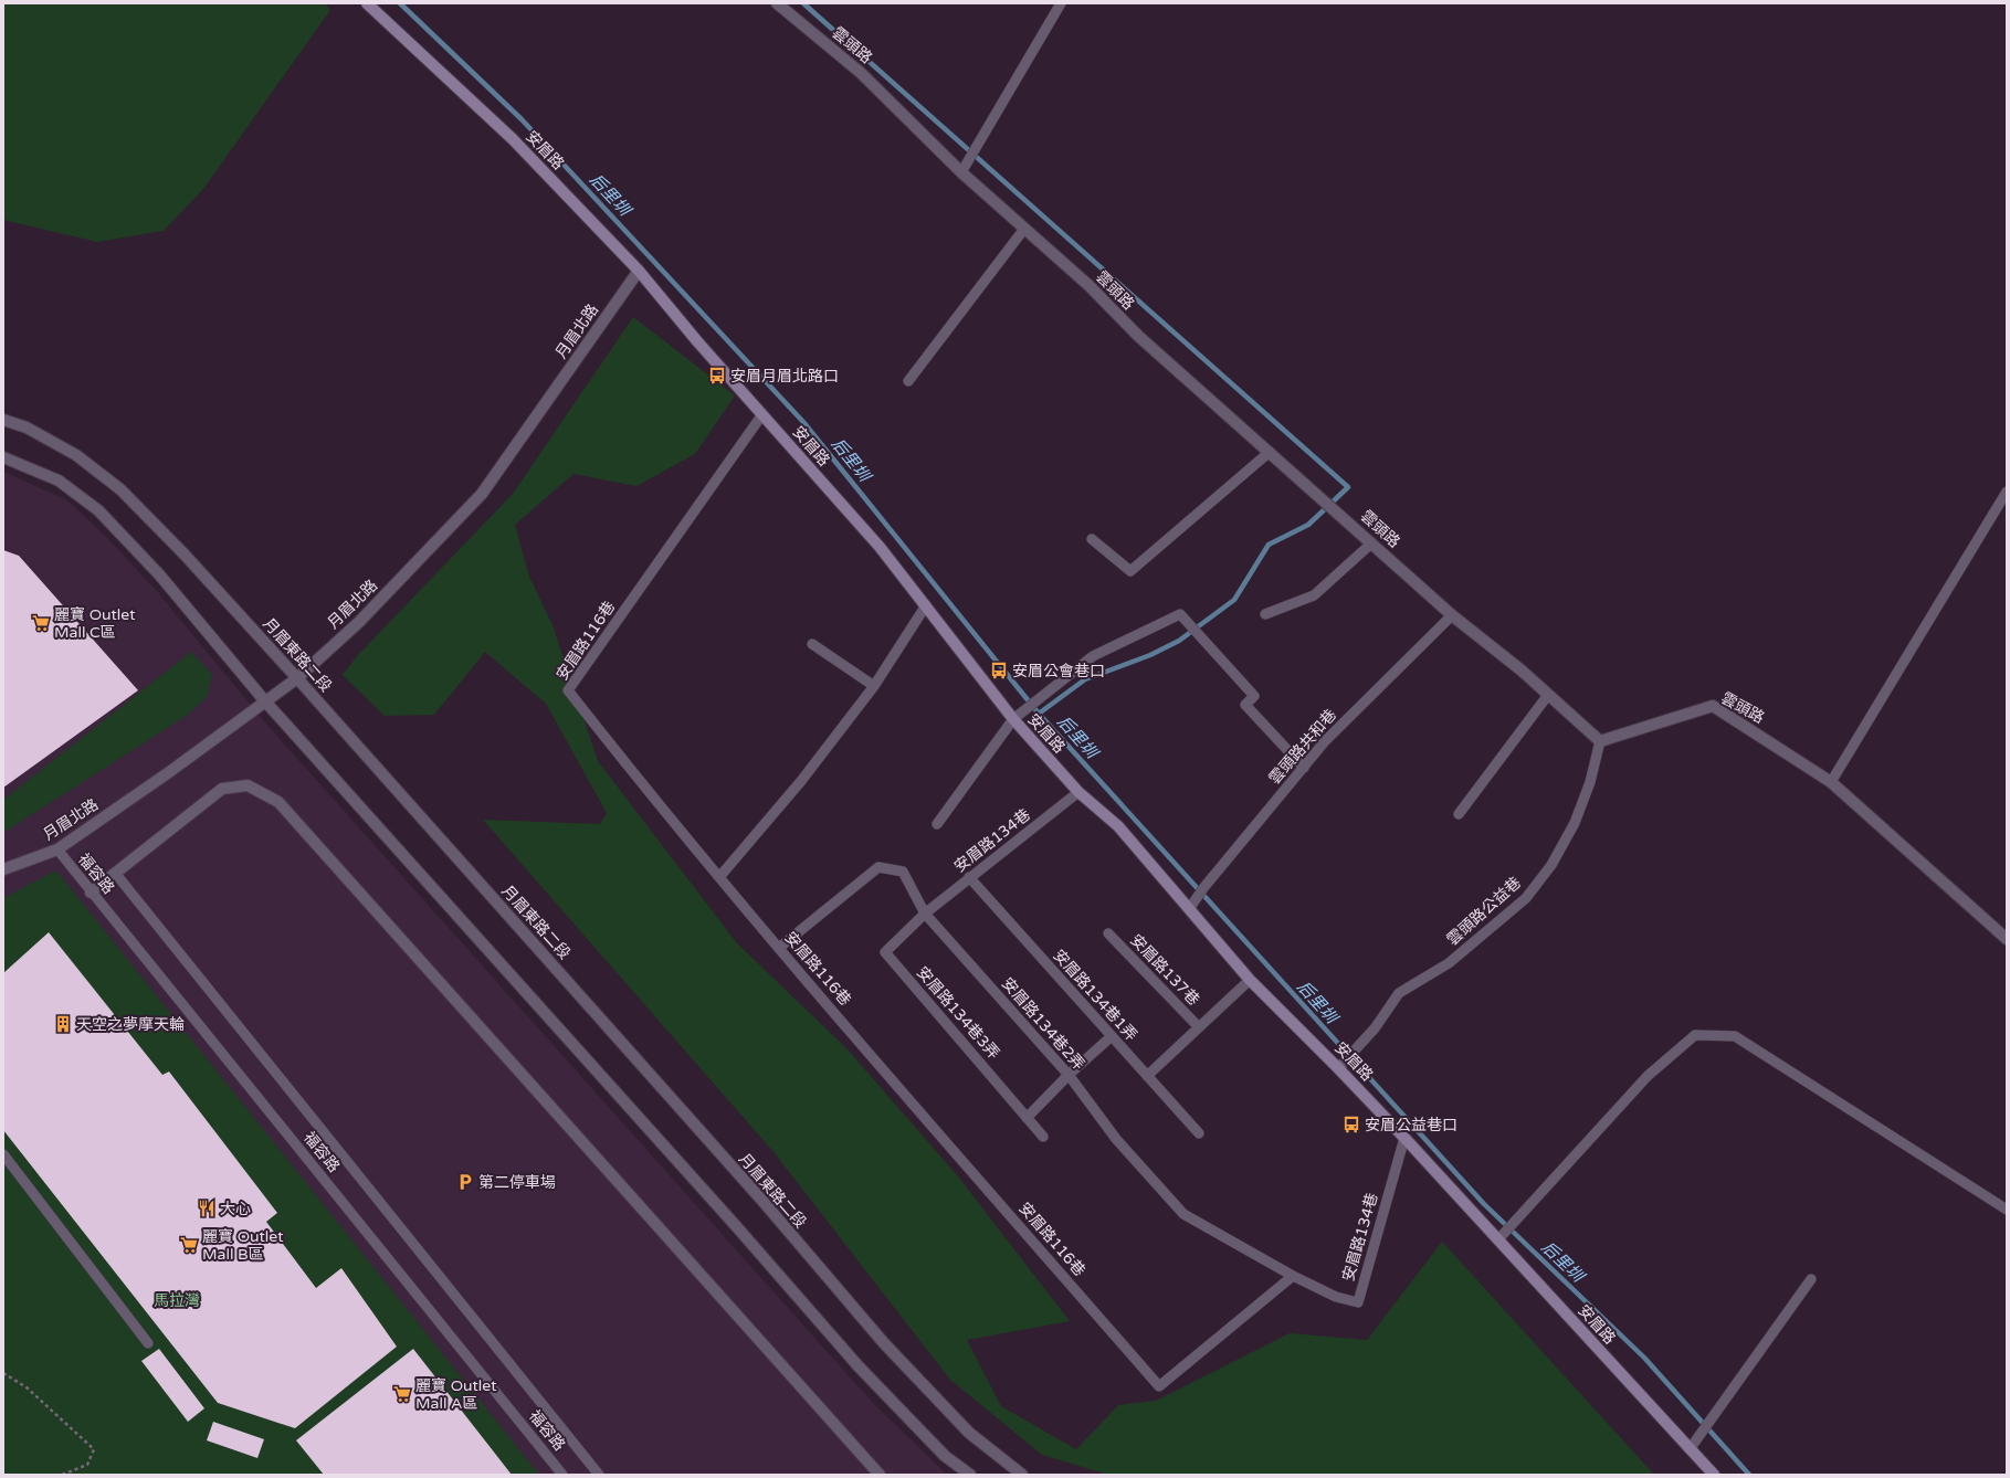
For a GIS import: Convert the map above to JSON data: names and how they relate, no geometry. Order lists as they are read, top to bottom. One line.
{"streets":{"street":["雲頭路","安眉路","月眉北路","月眉東路二段"],"lane":["安眉路116巷","雲頭路共和巷","安眉路134巷","福容路","雲頭路公益巷","安眉路137巷","安眉路134巷1弄","安眉路134巷3弄","安眉路134巷2弄"]},"crossings":[["雲頭路","雲頭路共和巷"],["雲頭路","雲頭路公益巷"],["安眉路","月眉北路"],["安眉路","安眉路116巷"],["安眉路","雲頭路共和巷"],["安眉路","安眉路134巷"],["安眉路","雲頭路公益巷"],["安眉路","安眉路137巷"],["月眉北路","月眉東路二段"],["月眉北路","福容路"],["安眉路116巷","安眉路134巷"],["安眉路116巷","安眉路134巷2弄"],["安眉路134巷","安眉路134巷1弄"],["安眉路134巷","安眉路134巷3弄"],["安眉路134巷","安眉路134巷2弄"],["安眉路137巷","安眉路134巷1弄"],["安眉路134巷3弄","安眉路134巷2弄"]],"water":["后里圳"],"parks":["馬拉灣"],"places":{"bus stop":["安眉月眉北路口","安眉公會巷口","安眉公益巷口"],"supermarket":["麗寶 Outlet Mall C區","麗寶 Outlet Mall B區","麗寶 Outlet Mall A區"],"building":["天空之夢摩天輪"],"parking":["第二停車場"],"restaurant":["大心"]}}
